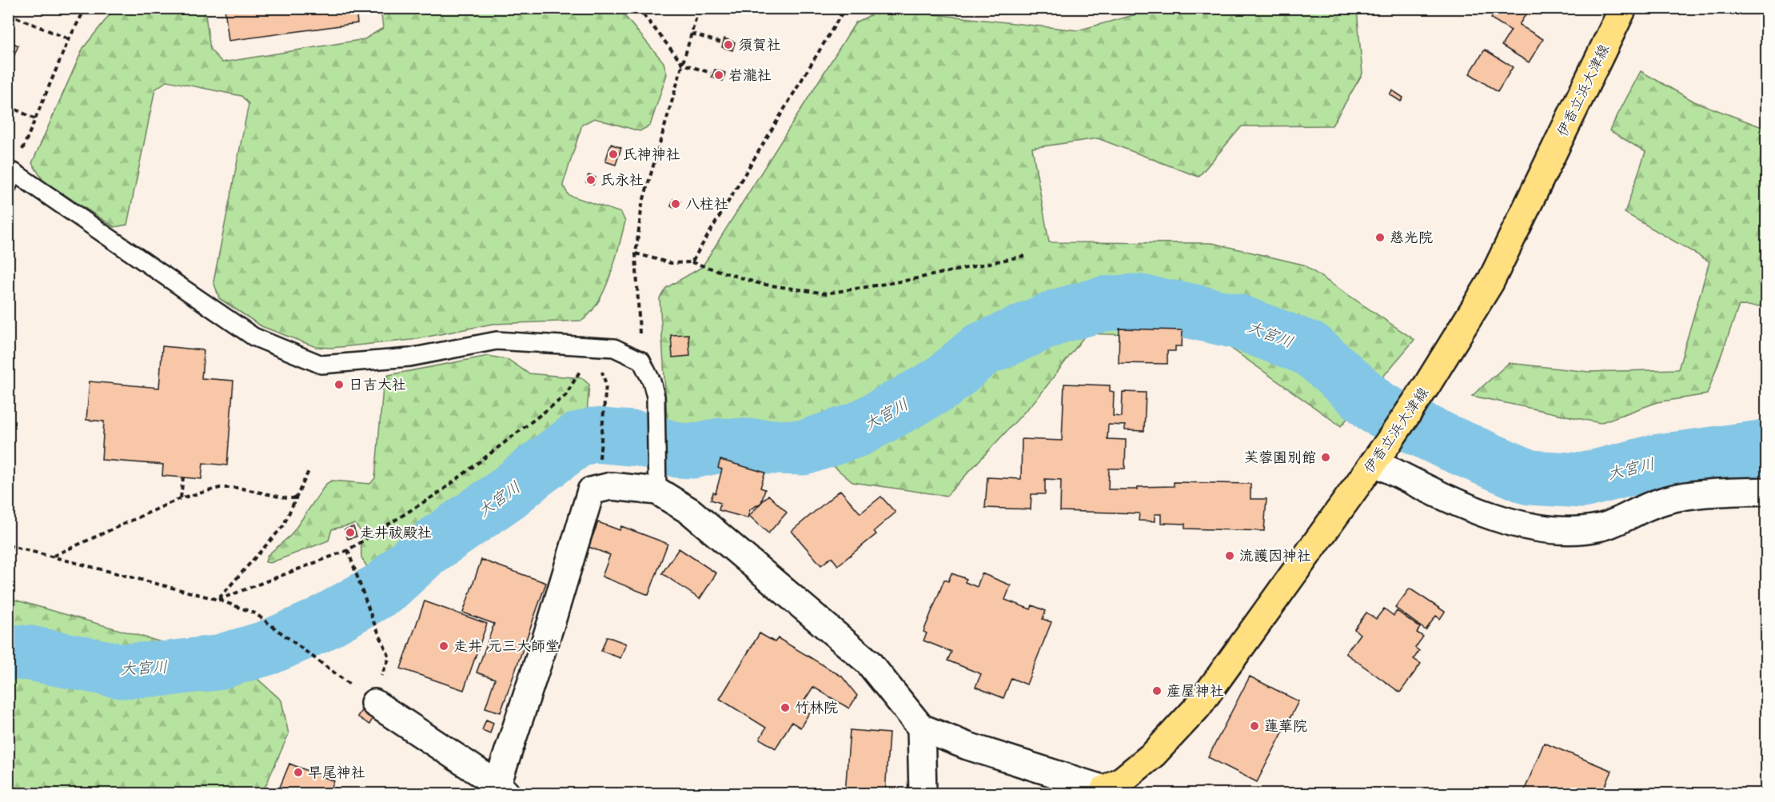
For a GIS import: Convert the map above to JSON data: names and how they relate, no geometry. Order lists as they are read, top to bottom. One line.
{"streets":{"main road":["伊香立浜大津線"]},"water":["大宮川"],"places":["須賀社","岩瀧社","氏神神社","氏永社","八柱社","慈光院","日吉大社","芙蓉園別館","走井祓殿社","流護因神社","走井 元三大師堂","産屋神社","竹林院","蓮華院","早尾神社"]}
